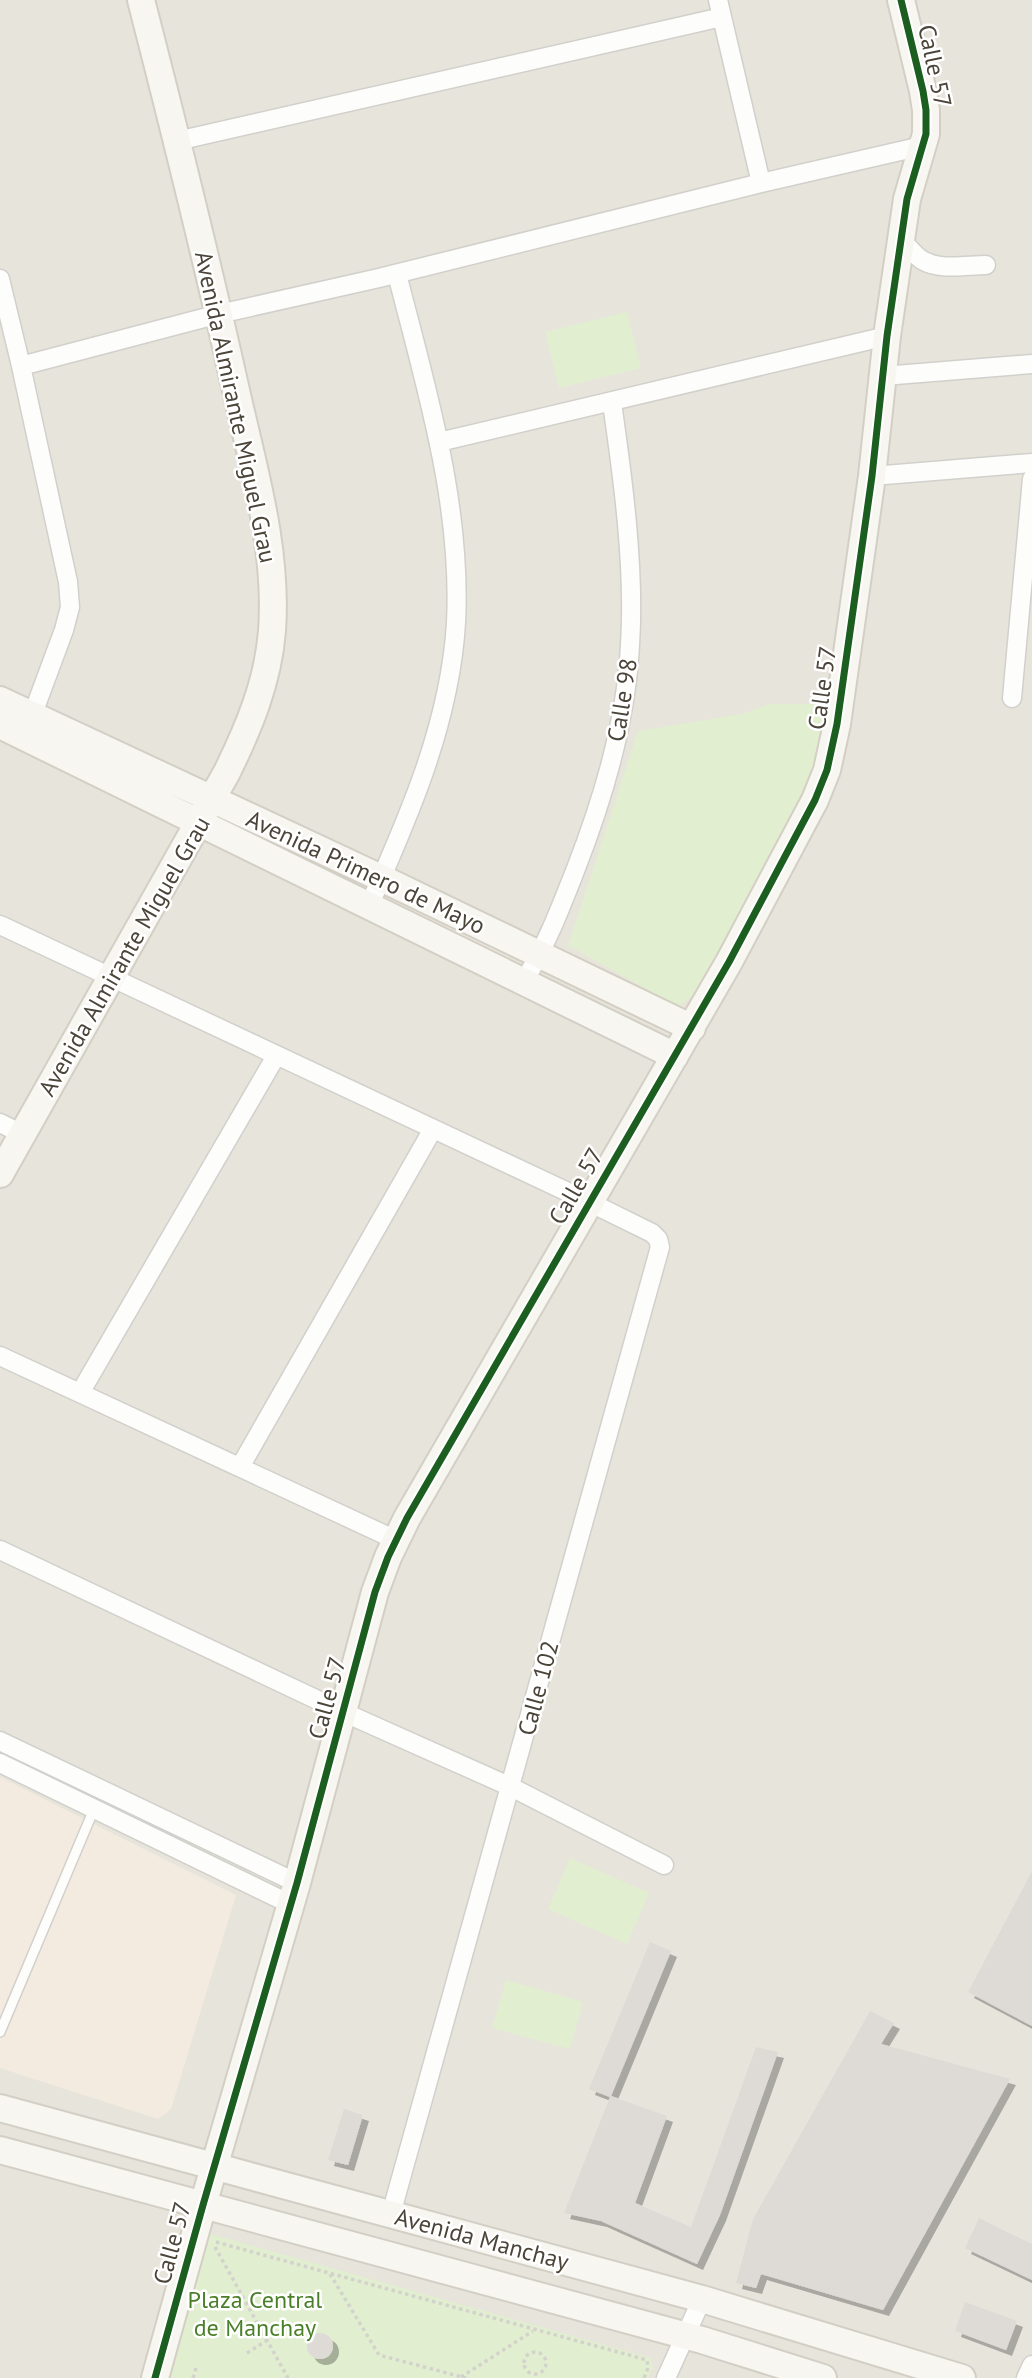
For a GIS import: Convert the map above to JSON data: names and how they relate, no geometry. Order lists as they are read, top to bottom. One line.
{"streets":{"street":["Calle 57","Avenida Almirante Miguel Grau","Calle 98","Avenida Primero de Mayo","Calle 102","Avenida Manchay"]},"crossings":[["Calle 57","Avenida Primero de Mayo"],["Calle 57","Calle 102"],["Calle 57","Avenida Manchay"],["Avenida Almirante Miguel Grau","Avenida Primero de Mayo"],["Avenida Almirante Miguel Grau","Calle 102"],["Calle 98","Avenida Primero de Mayo"],["Calle 102","Avenida Manchay"]],"parks":["Plaza Central de Manchay"]}
